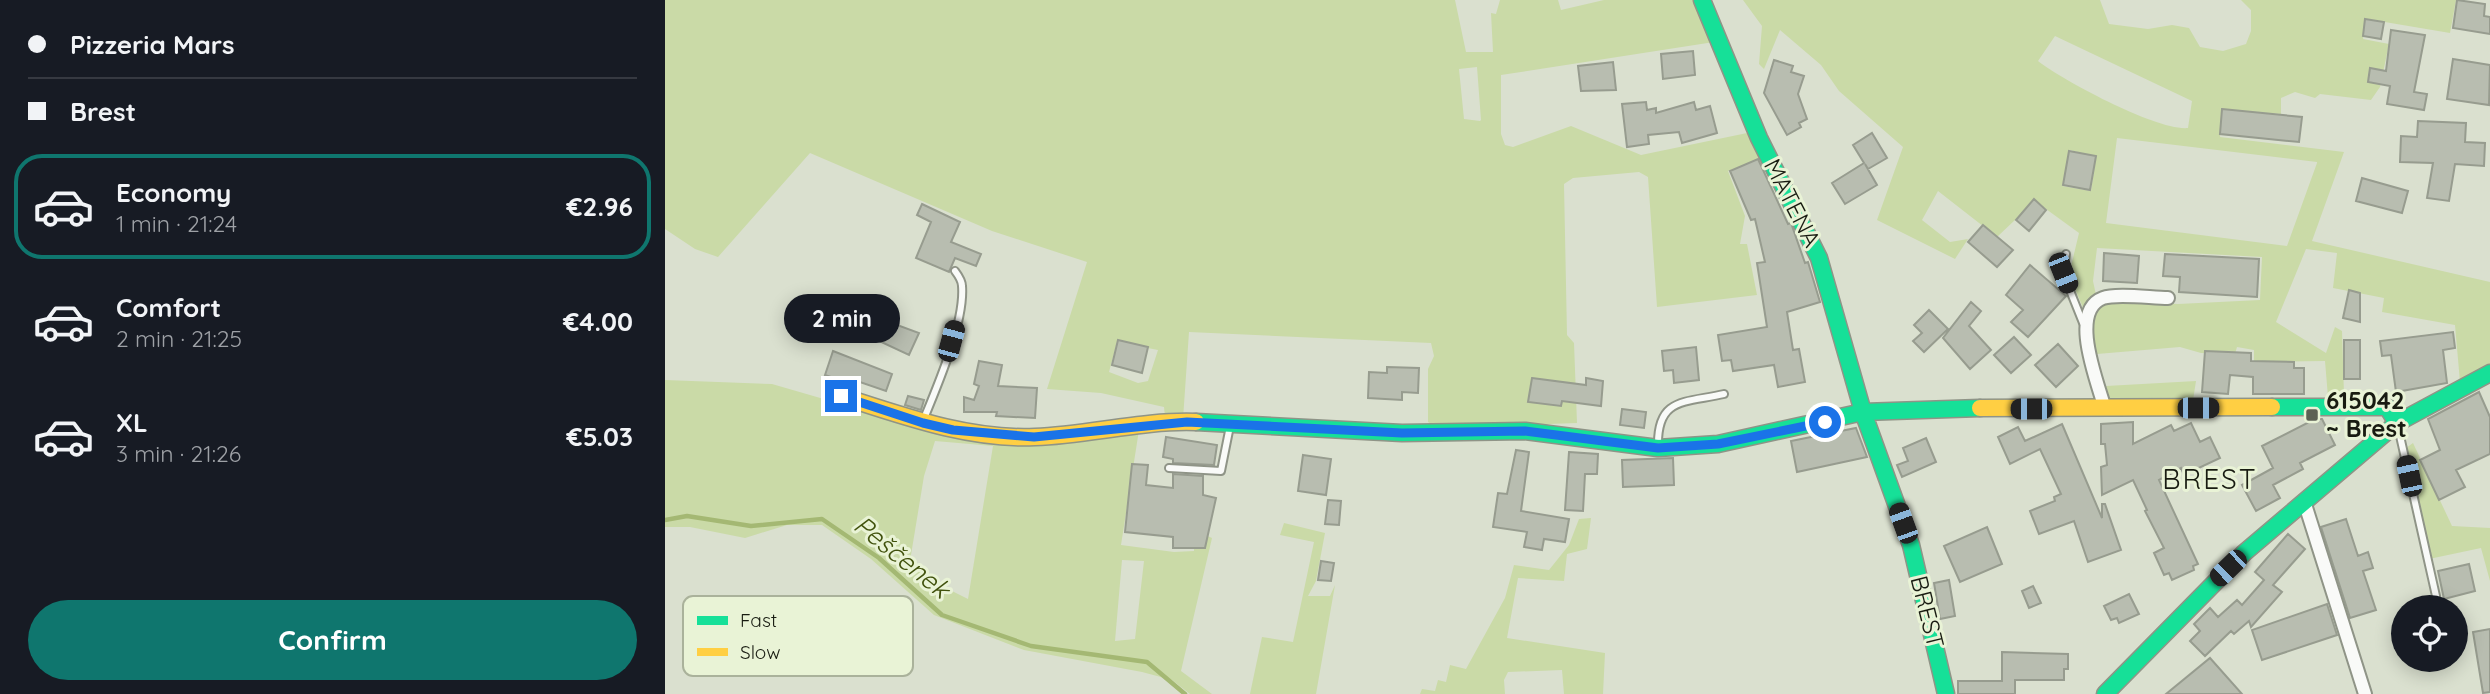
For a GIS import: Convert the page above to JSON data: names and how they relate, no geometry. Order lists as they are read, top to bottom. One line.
{"streets":{"street":["MATENA","BREST"]},"crossings":[["MATENA","BREST"]],"districts":["BREST"],"water":["Peščenek"],"places":{"transit":["615042 ~ Brest"]},"legend":["Fast","Slow"],"page":{"banner":["Pizzeria Mars","Brest"],"list":[{"name":"Economy","note":"1 min · 21:24","value":"€2.96"},{"name":"Comfort","note":"2 min · 21:25","value":"€4.00"},{"name":"XL","note":"3 min · 21:26","value":"€5.03"}],"bubble":"2 min","buttons":"Confirm"}}
